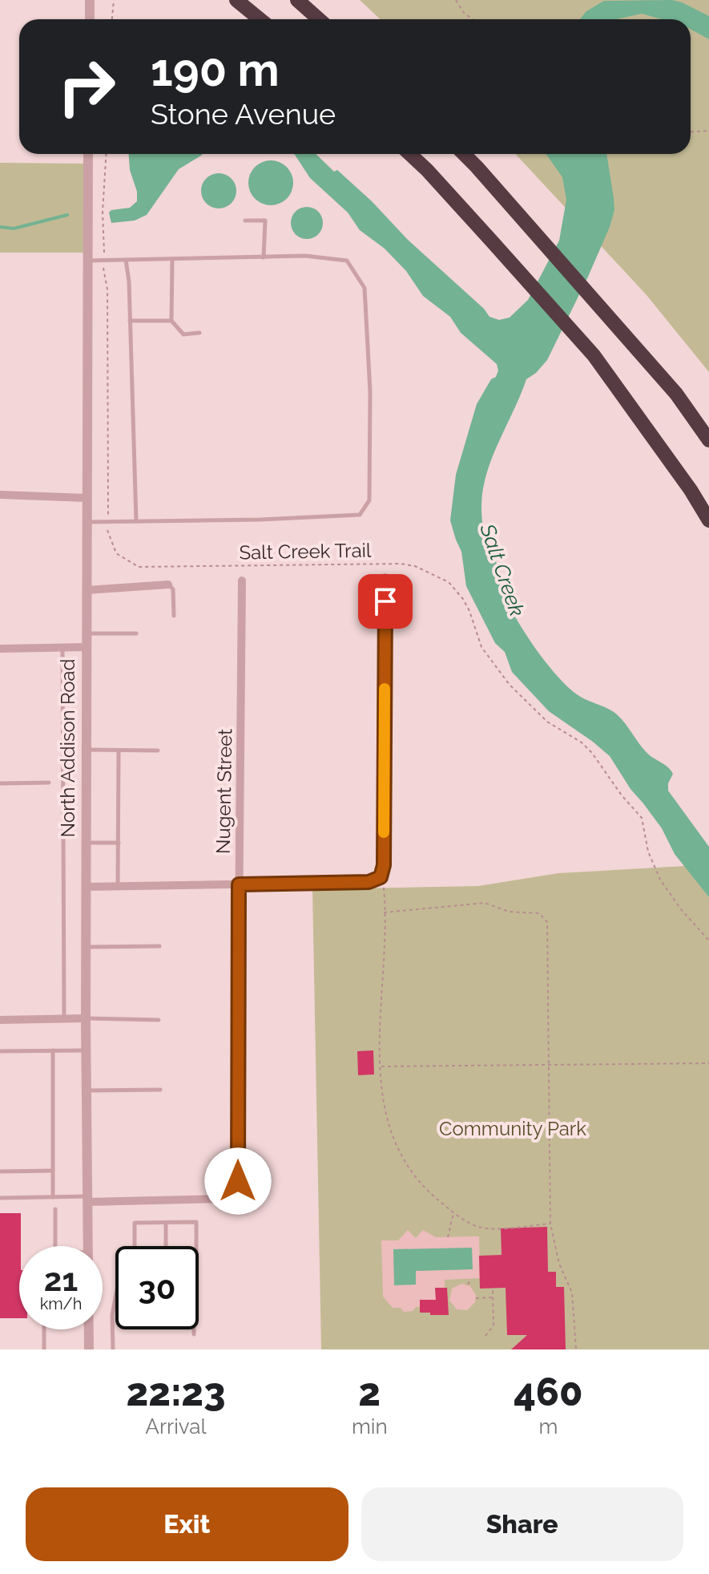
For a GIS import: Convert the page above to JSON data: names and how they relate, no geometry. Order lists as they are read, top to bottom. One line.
{"streets":{"street":["North Addison Road","Nugent Street"],"path":["Salt Creek Trail"]},"crossings":[["North Addison Road","Nugent Street"]],"water":["Salt Creek"],"parks":["Community Park"],"page":{"turn":["190 m","Stone Avenue"],"speed":"21 km/h","limit":"30","eta":["22:23","Arrival","2","min","460","m"],"buttons":["Exit","Share"]}}
